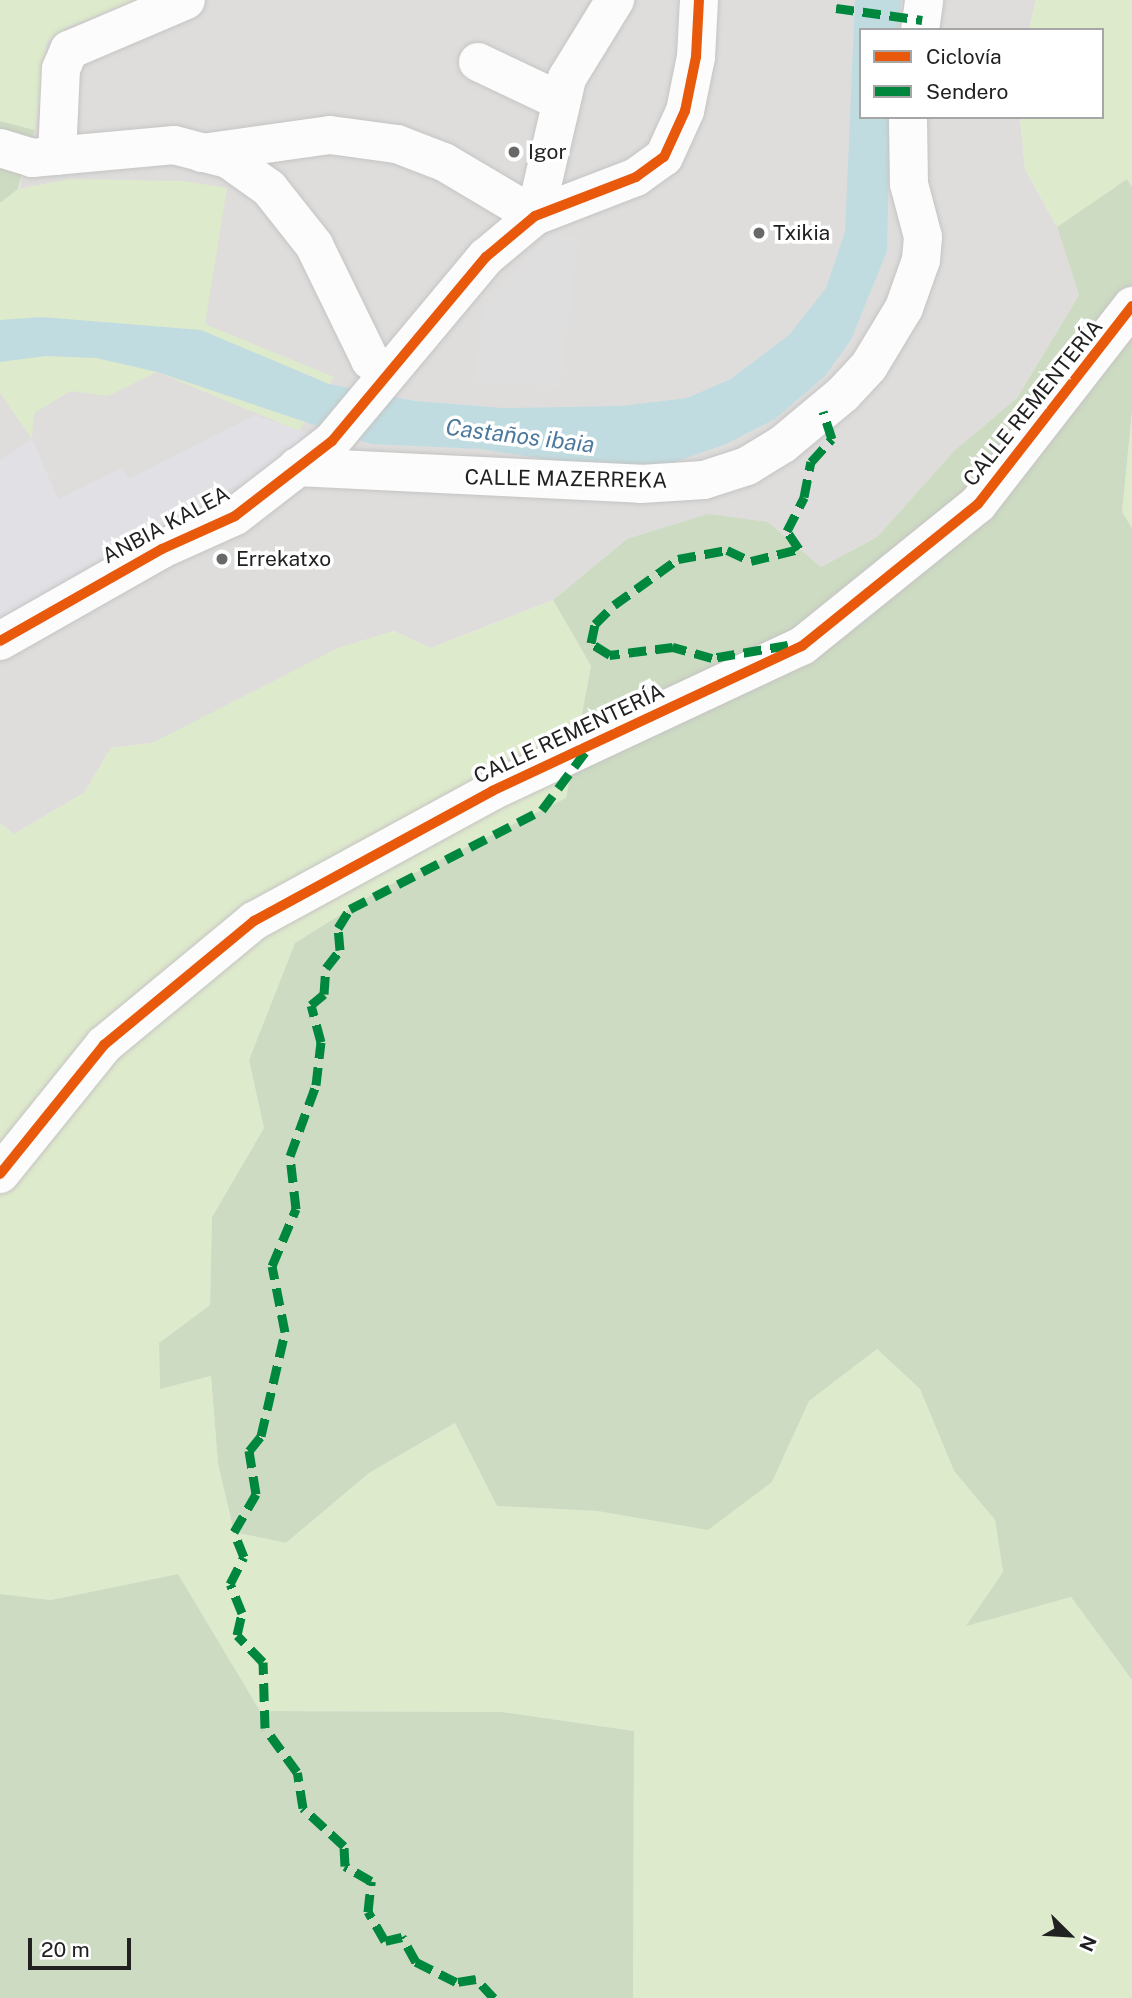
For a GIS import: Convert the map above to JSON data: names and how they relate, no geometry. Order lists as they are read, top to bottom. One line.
{"streets":{"street":["CALLE REMENTERÍA","CALLE MAZERREKA","ANBIA KALEA"]},"crossings":[["CALLE MAZERREKA","ANBIA KALEA"]],"water":["Castaños ibaia"],"places":["Igor","Txikia","Errekatxo"],"legend":["Ciclovía","Sendero"],"scale_bar":"20 m","north":"bottom right"}
